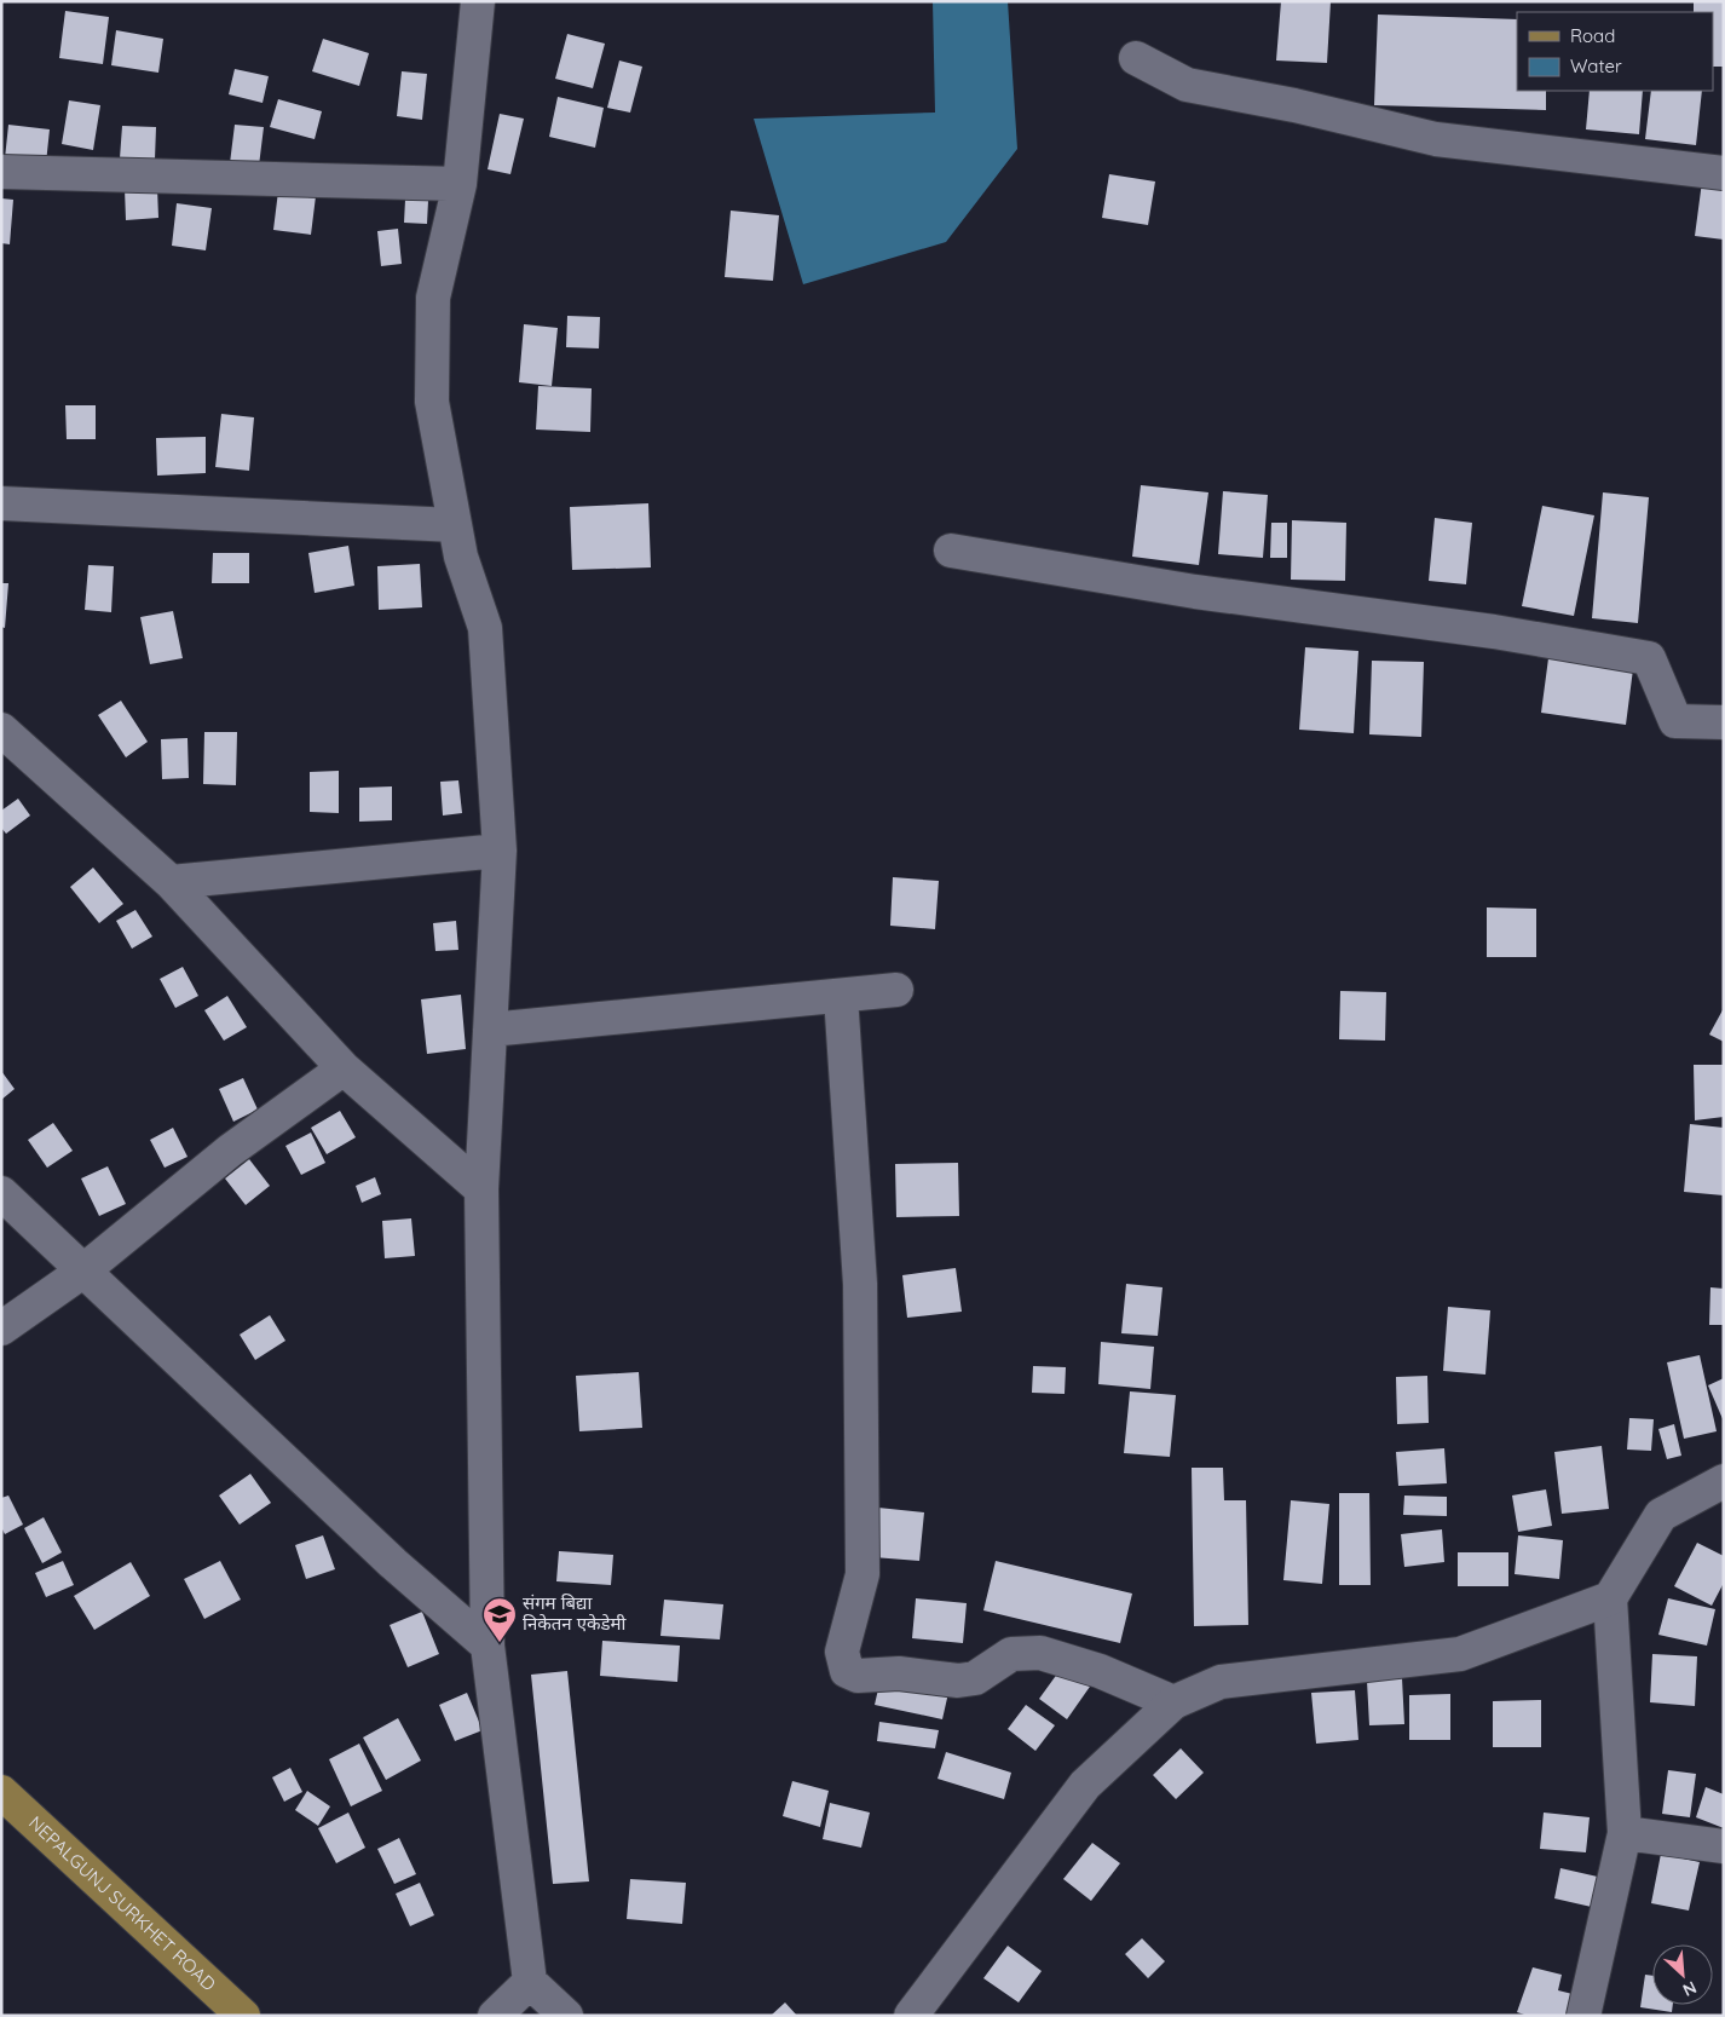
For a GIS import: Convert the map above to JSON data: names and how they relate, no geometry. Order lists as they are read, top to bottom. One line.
{"streets":{"main road":["NEPALGUNJ SURKHET ROAD"]},"places":{"school or university":["संगम बिद्या निकेतन एकेडेमी"]},"legend":["Road","Water"],"north":"bottom right"}
